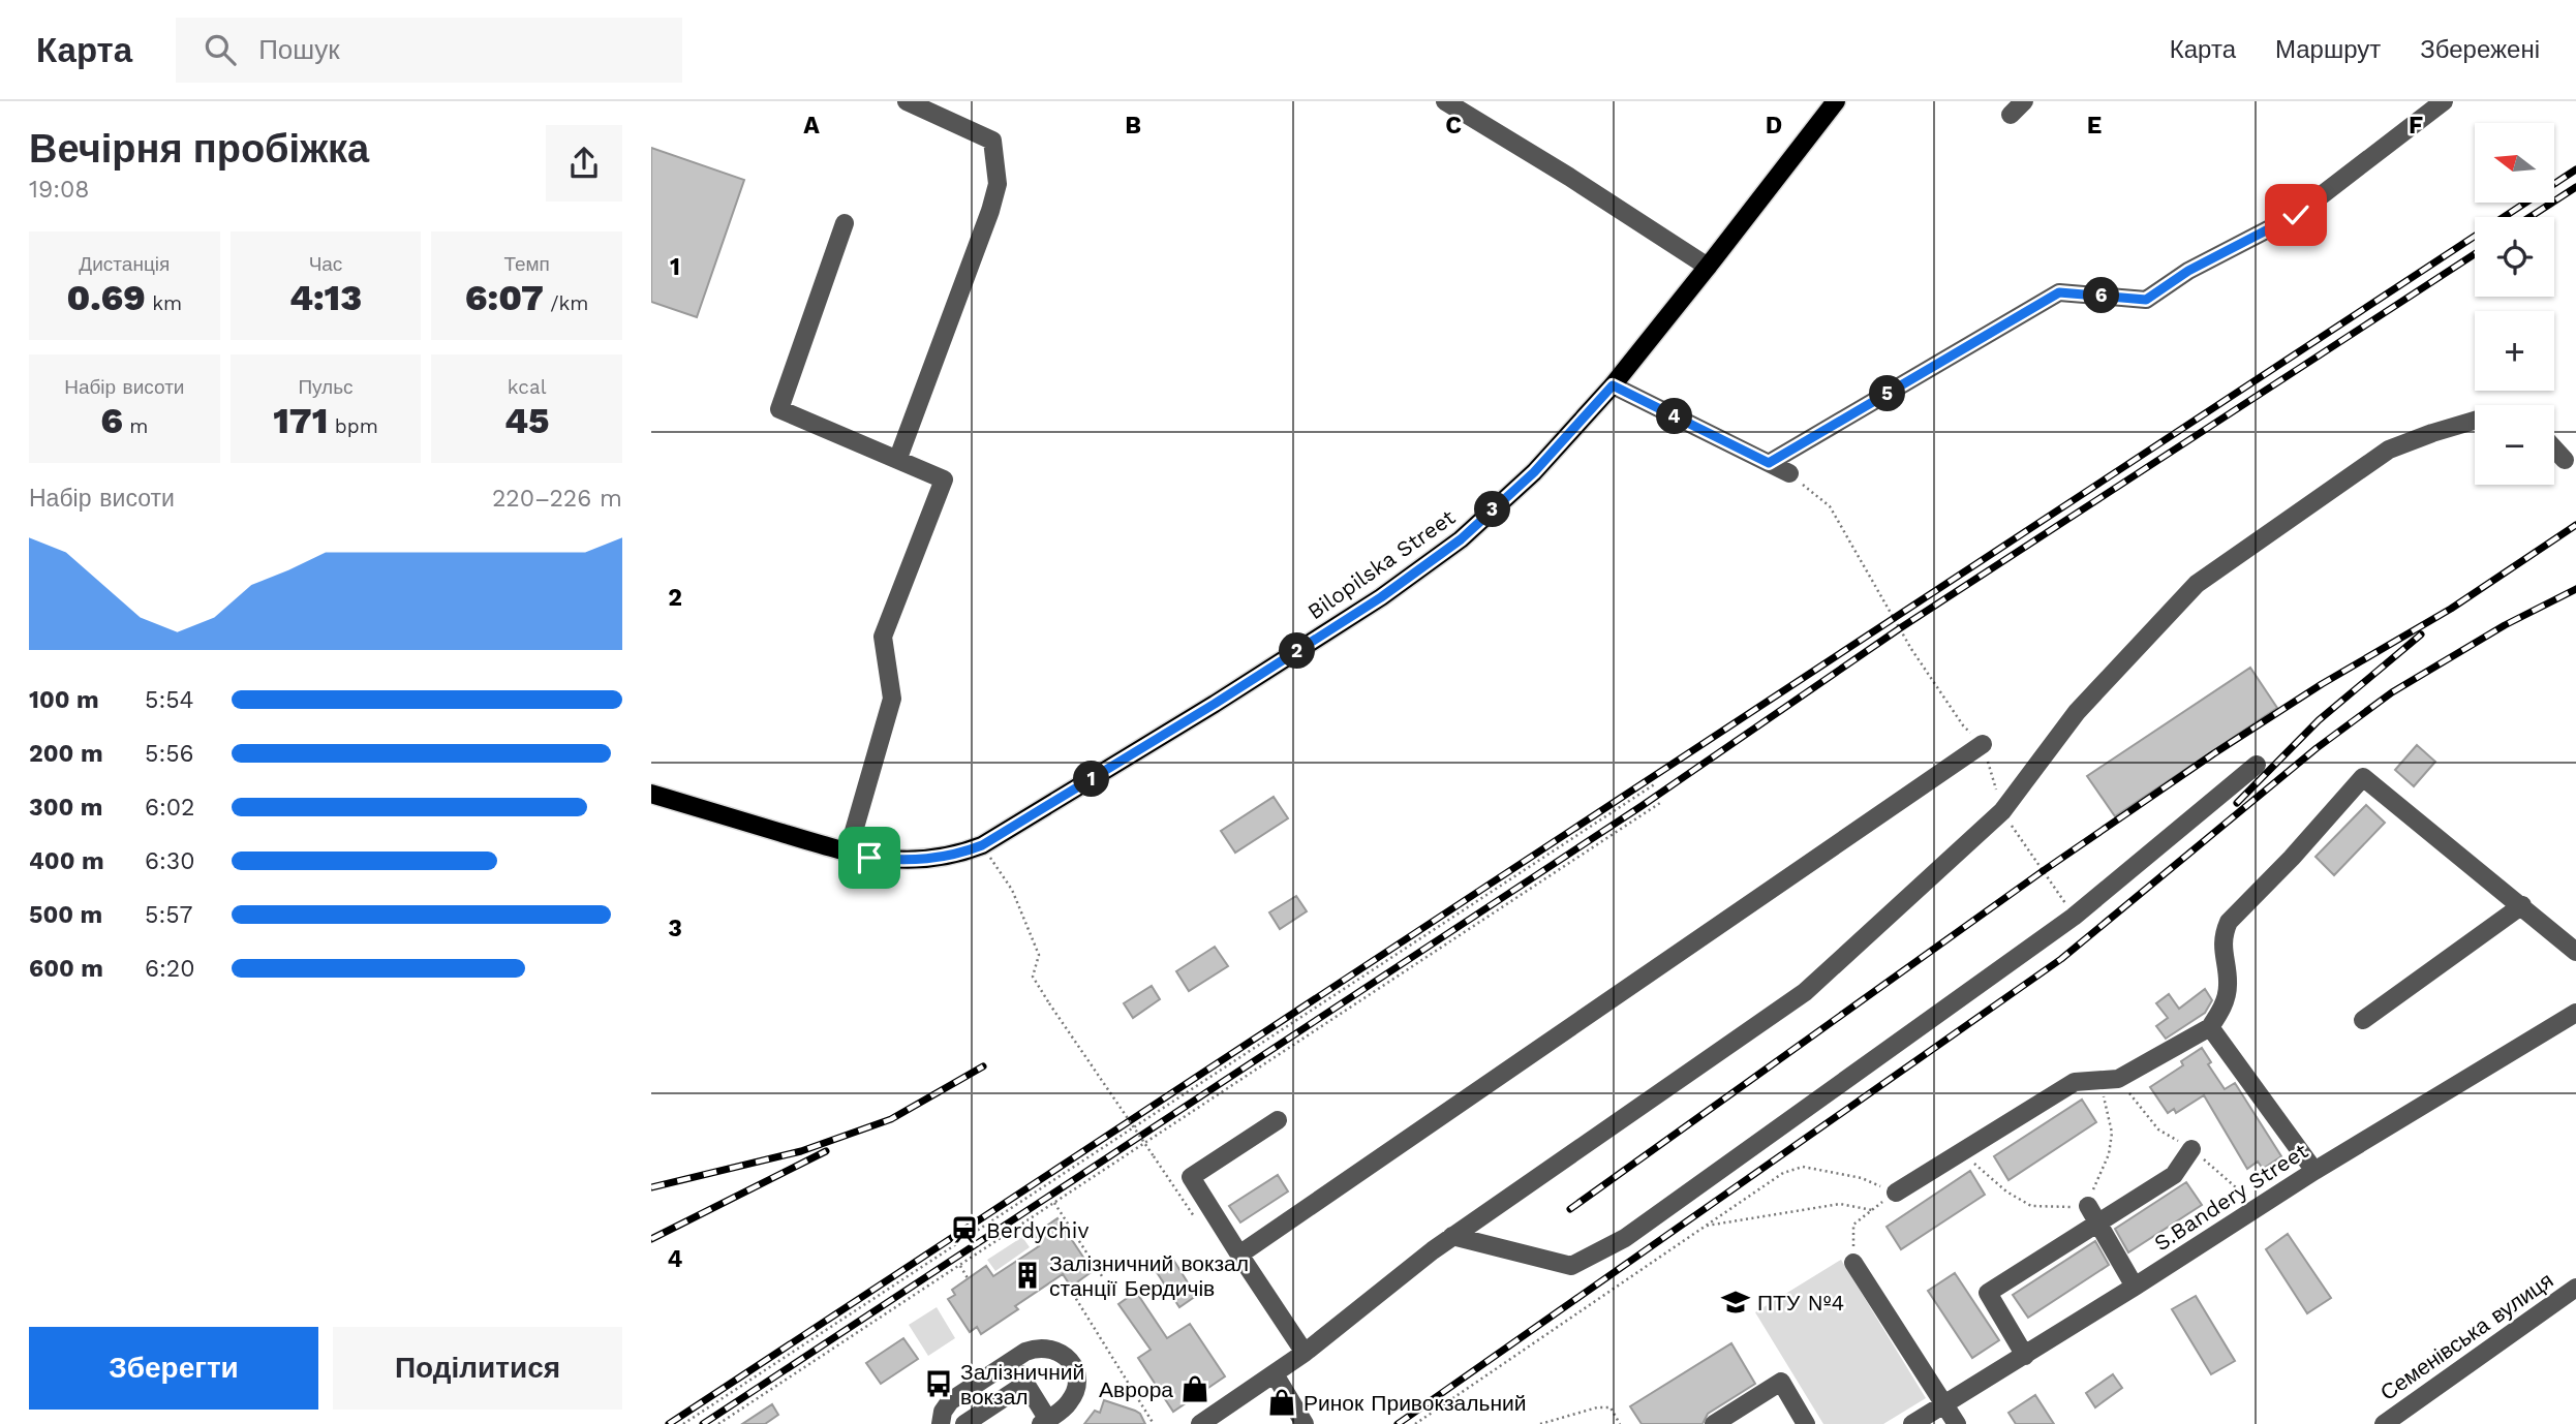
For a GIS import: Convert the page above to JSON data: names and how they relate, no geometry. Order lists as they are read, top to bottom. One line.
{"streets":{"main road":["Bilopilska Street"],"street":["S.Bandery Street","Семенівська вулиця"]},"places":{"station":["Berdychiv"],"building":["Залізничний вокзал станції Бердичів"],"school or university":["ПТУ №4"],"bus stop":["Залізничний вокзал"],"shop":["Аврора","Ринок Привокзальний"]},"north":"left","page":{"header":"Карта","search":"Пошук","nav":["Карта","Маршрут","Збережені"],"heading":["Вечірня пробіжка","19:08"],"map_buttons":["+","−"],"stats":[["Дистанція","0.69 km"],["Час","4:13"],["Темп","6:07 /km"],["Набір висоти","6 m"],["Пульс","171 bpm"],["kcal","45"]],"pins":["6","5","4","3","2","1"],"chart":["Набір висоти","220–226 m"],"list":[{"name":"100 m","note":"5:54"},{"name":"200 m","note":"5:56"},{"name":"300 m","note":"6:02"},{"name":"400 m","note":"6:30"},{"name":"500 m","note":"5:57"},{"name":"600 m","note":"6:20"}],"buttons":["Зберегти","Поділитися"]},"grid":{"columns":["A","B","C","D","E","F"],"rows":["1","2","3","4"]}}
